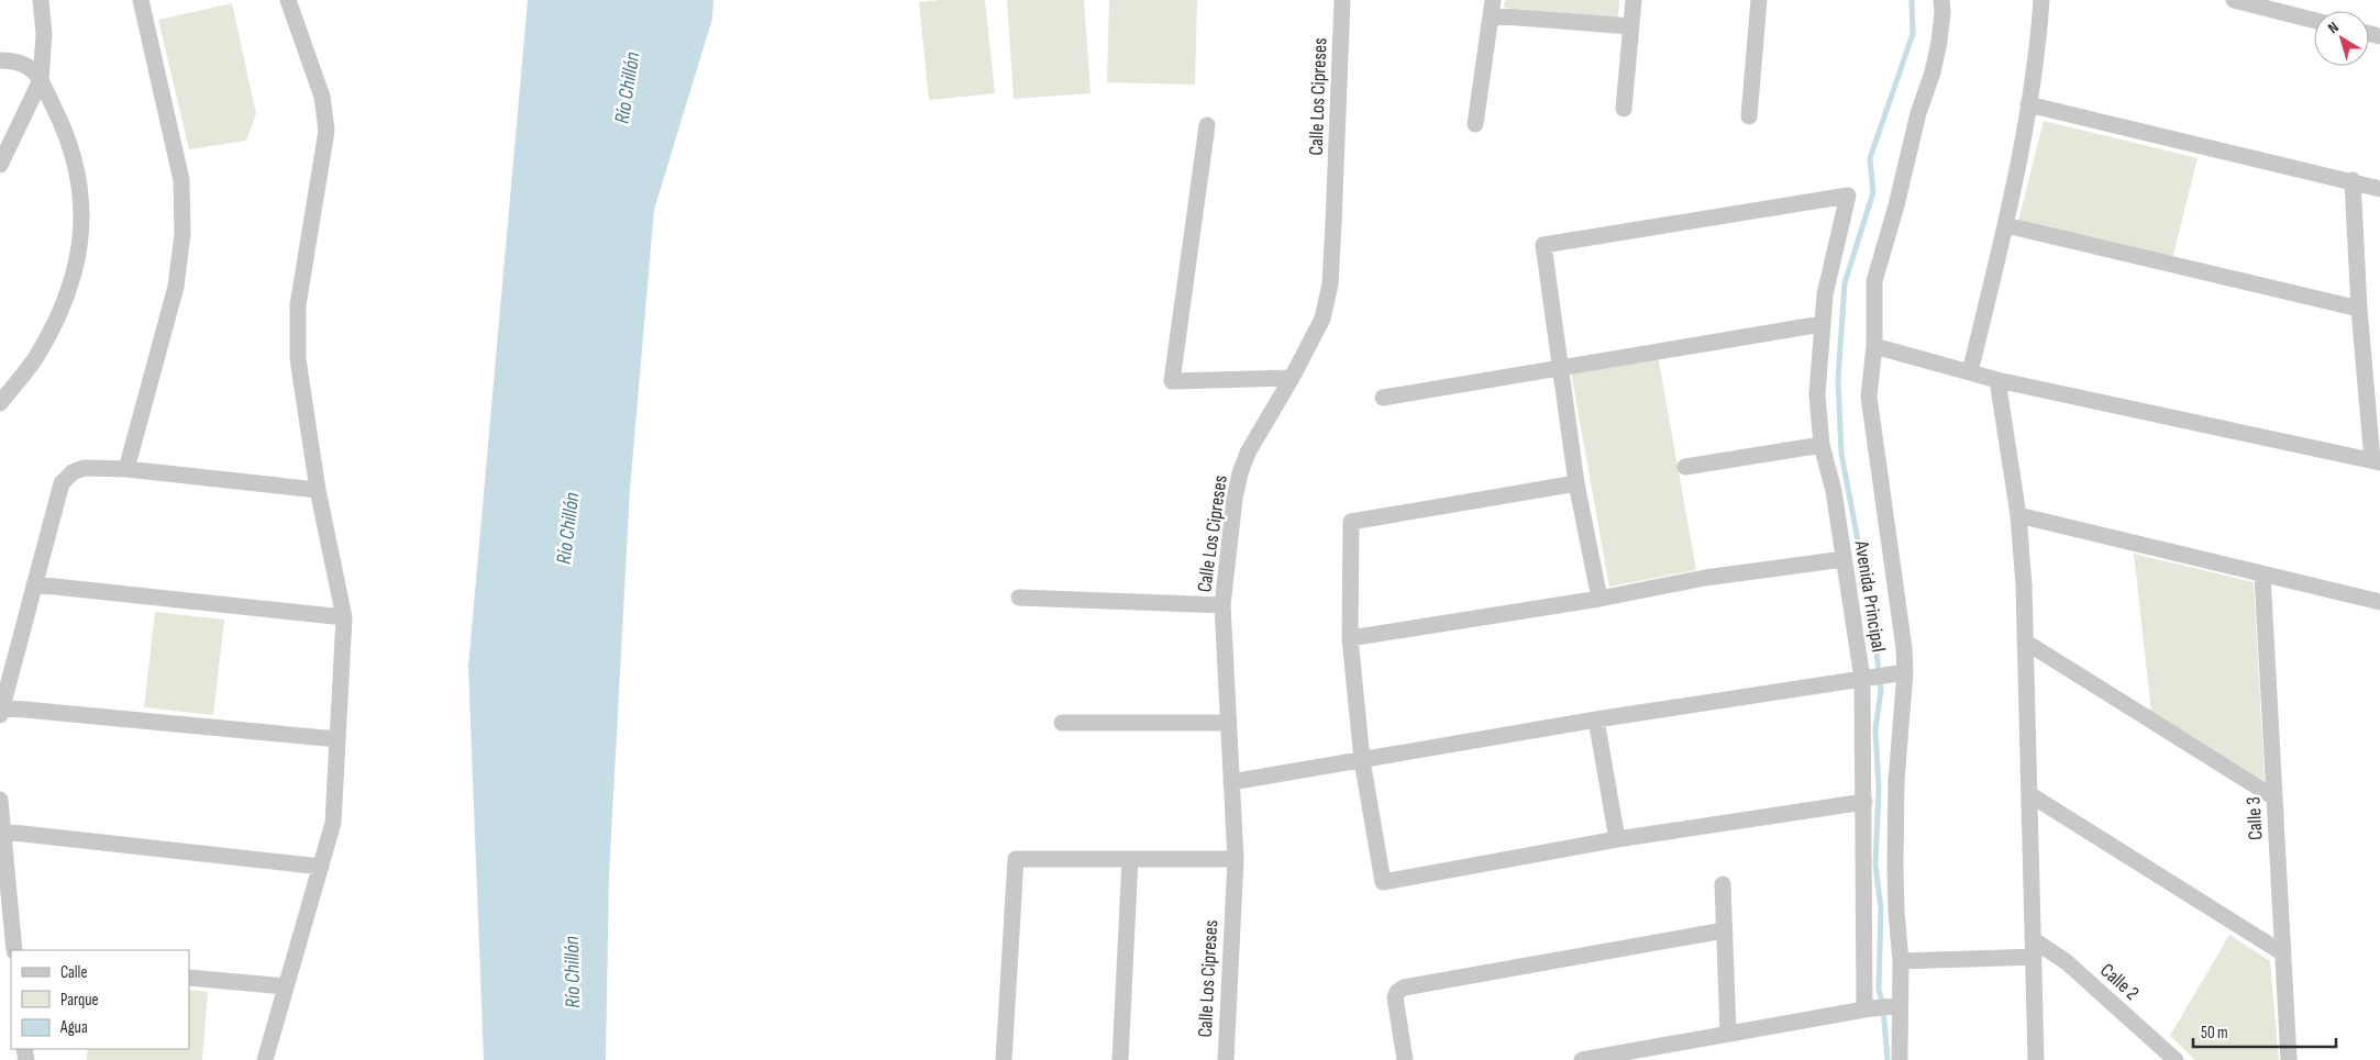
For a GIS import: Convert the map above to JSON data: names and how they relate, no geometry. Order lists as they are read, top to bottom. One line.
{"streets":{"street":["Calle Los Cipreses","Avenida Principal","Calle 3","Calle 2"]},"water":["Río Chillón"],"legend":["Calle","Parque","Agua"],"scale_bar":"50 m","north":"top left"}
